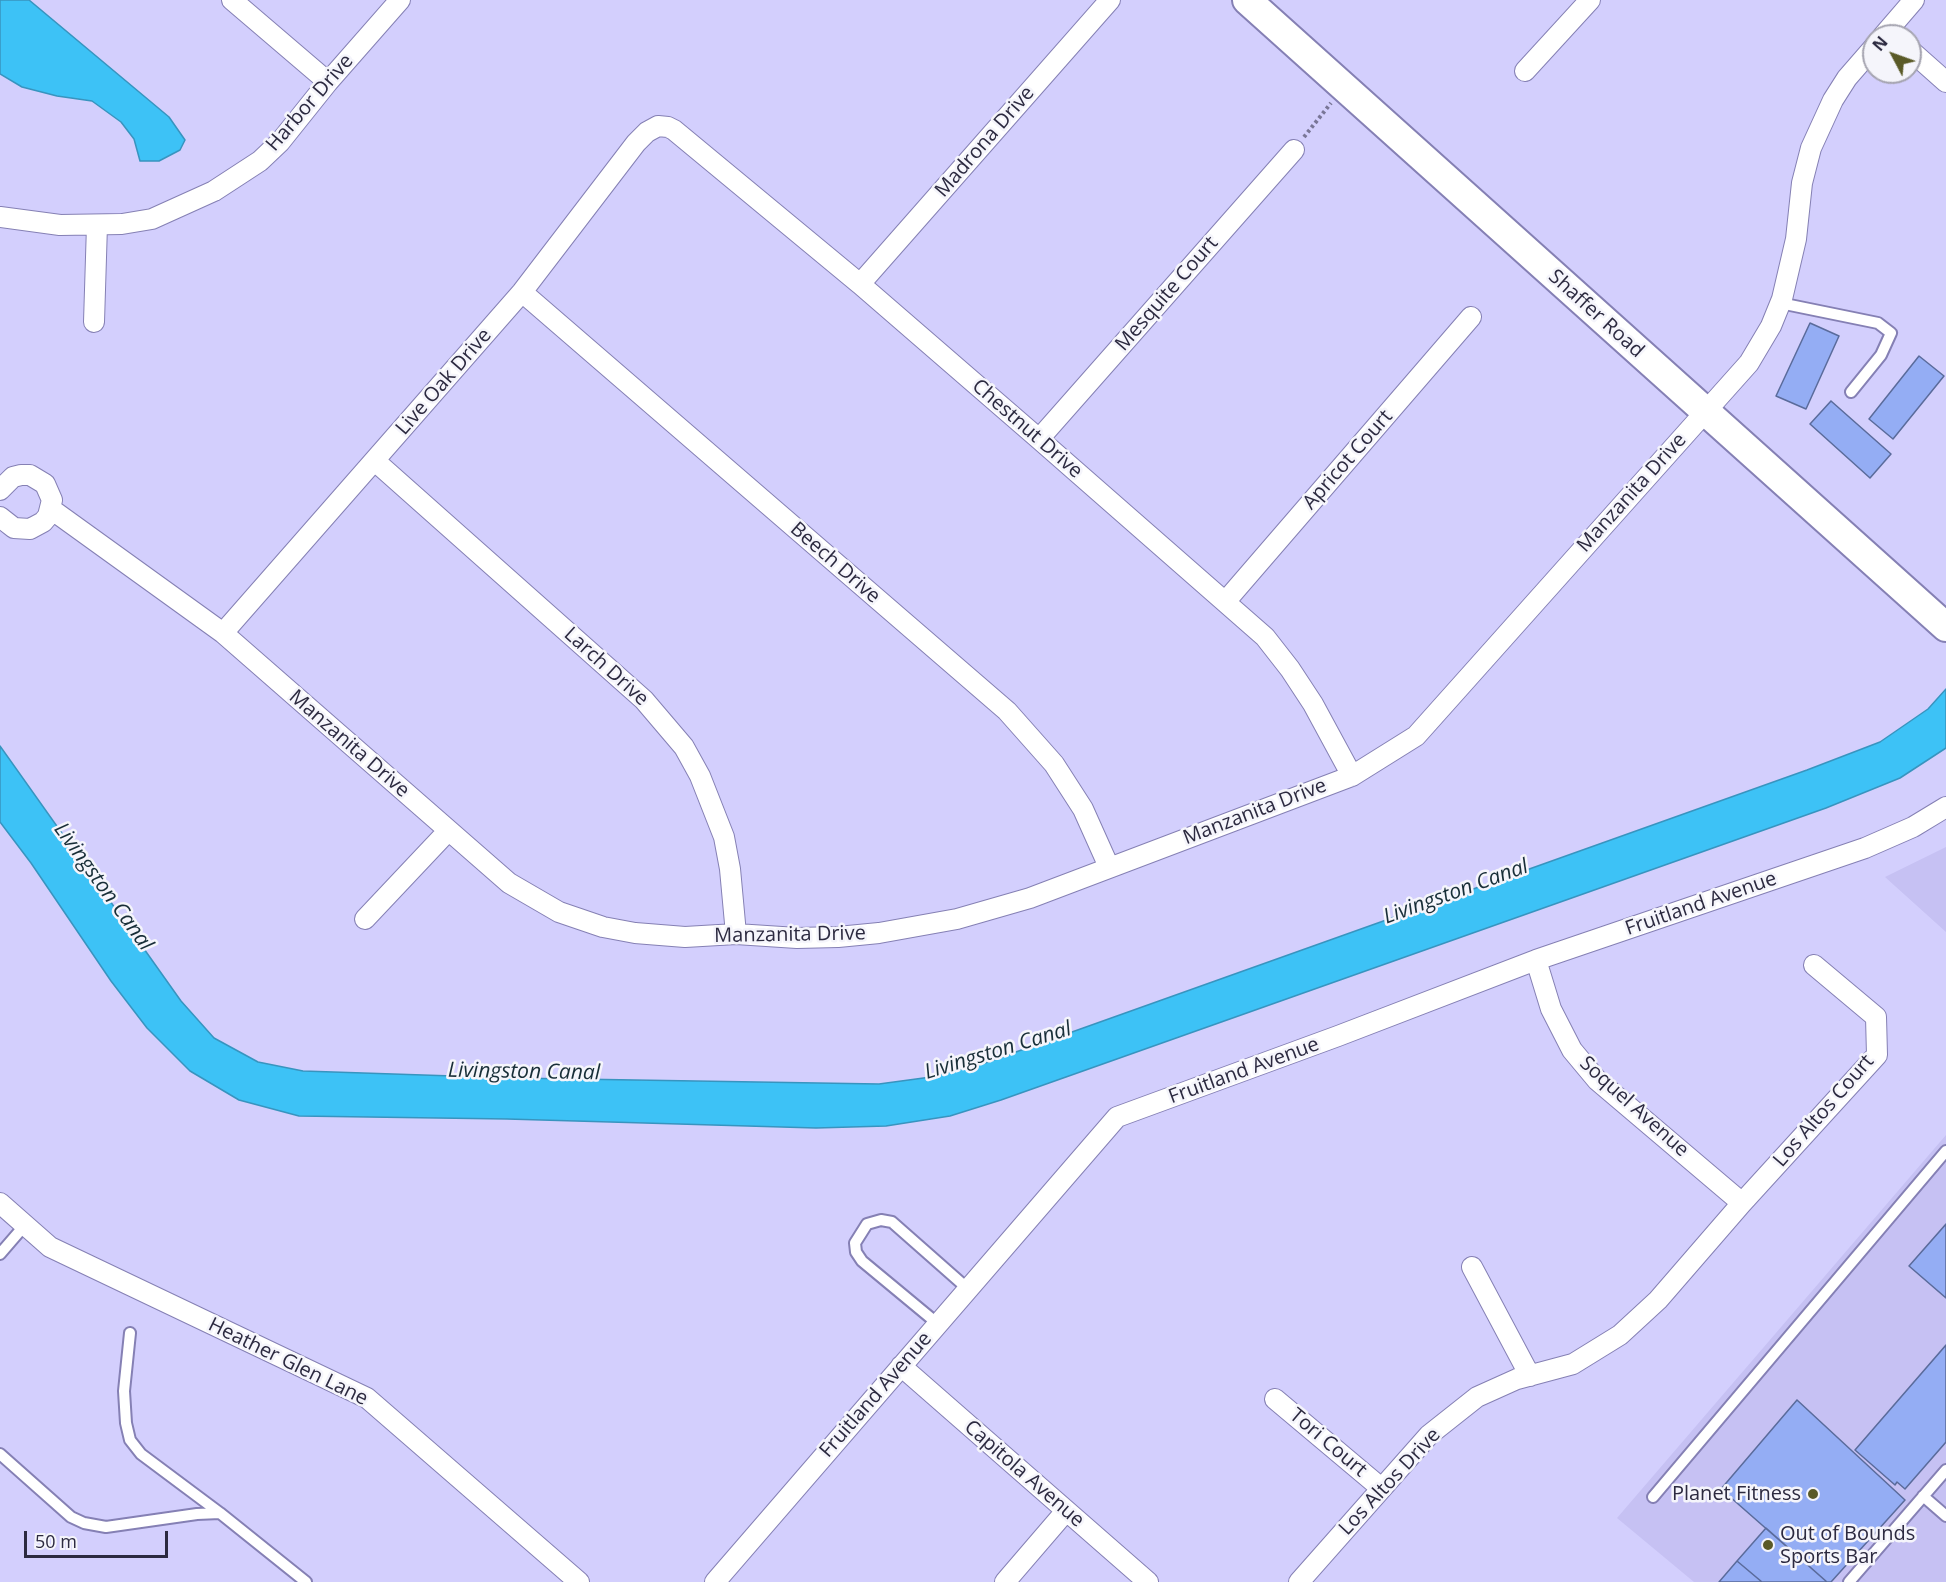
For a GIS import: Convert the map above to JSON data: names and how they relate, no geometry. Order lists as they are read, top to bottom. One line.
{"streets":{"main road":["Shaffer Road"],"street":["Harbor Drive","Madrona Drive","Mesquite Court","Live Oak Drive","Chestnut Drive","Apricot Court","Manzanita Drive","Beech Drive","Larch Drive","Fruitland Avenue","Soquel Avenue","Los Altos Court","Heather Glen Lane","Tori Court","Capitola Avenue","Los Altos Drive"]},"crossings":[["Madrona Drive","Chestnut Drive"],["Mesquite Court","Chestnut Drive"],["Shaffer Road","Manzanita Drive"],["Live Oak Drive","Chestnut Drive"],["Live Oak Drive","Manzanita Drive"],["Live Oak Drive","Beech Drive"],["Live Oak Drive","Larch Drive"],["Chestnut Drive","Apricot Court"],["Chestnut Drive","Manzanita Drive"],["Manzanita Drive","Beech Drive"],["Manzanita Drive","Larch Drive"],["Fruitland Avenue","Soquel Avenue"],["Fruitland Avenue","Capitola Avenue"],["Soquel Avenue","Los Altos Court"],["Soquel Avenue","Los Altos Drive"],["Los Altos Court","Los Altos Drive"],["Tori Court","Los Altos Drive"]],"water":["Livingston Canal"],"places":["Planet Fitness","Out of Bounds Sports Bar"],"scale_bar":"50 m","north":"top left"}
